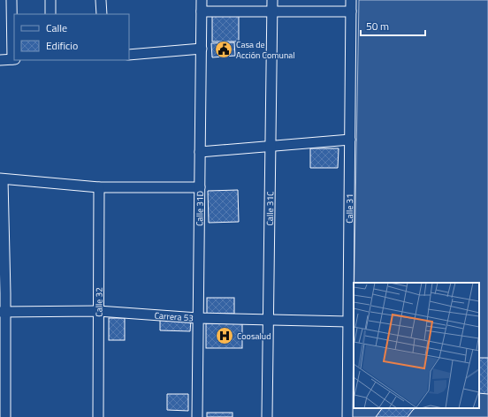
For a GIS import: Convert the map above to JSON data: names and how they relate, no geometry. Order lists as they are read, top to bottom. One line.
{"streets":{"street":["Calle 31D","Calle 31C","Calle 31","Calle 32","Carrera 53"]},"crossings":[["Calle 31D","Carrera 53"],["Calle 31C","Carrera 53"],["Calle 31","Carrera 53"],["Calle 32","Carrera 53"]],"places":{"public building":["Casa de Acción Comunal"],"hospital":["Coosalud"]},"legend":["Calle","Edificio"],"scale_bar":"50 m"}
